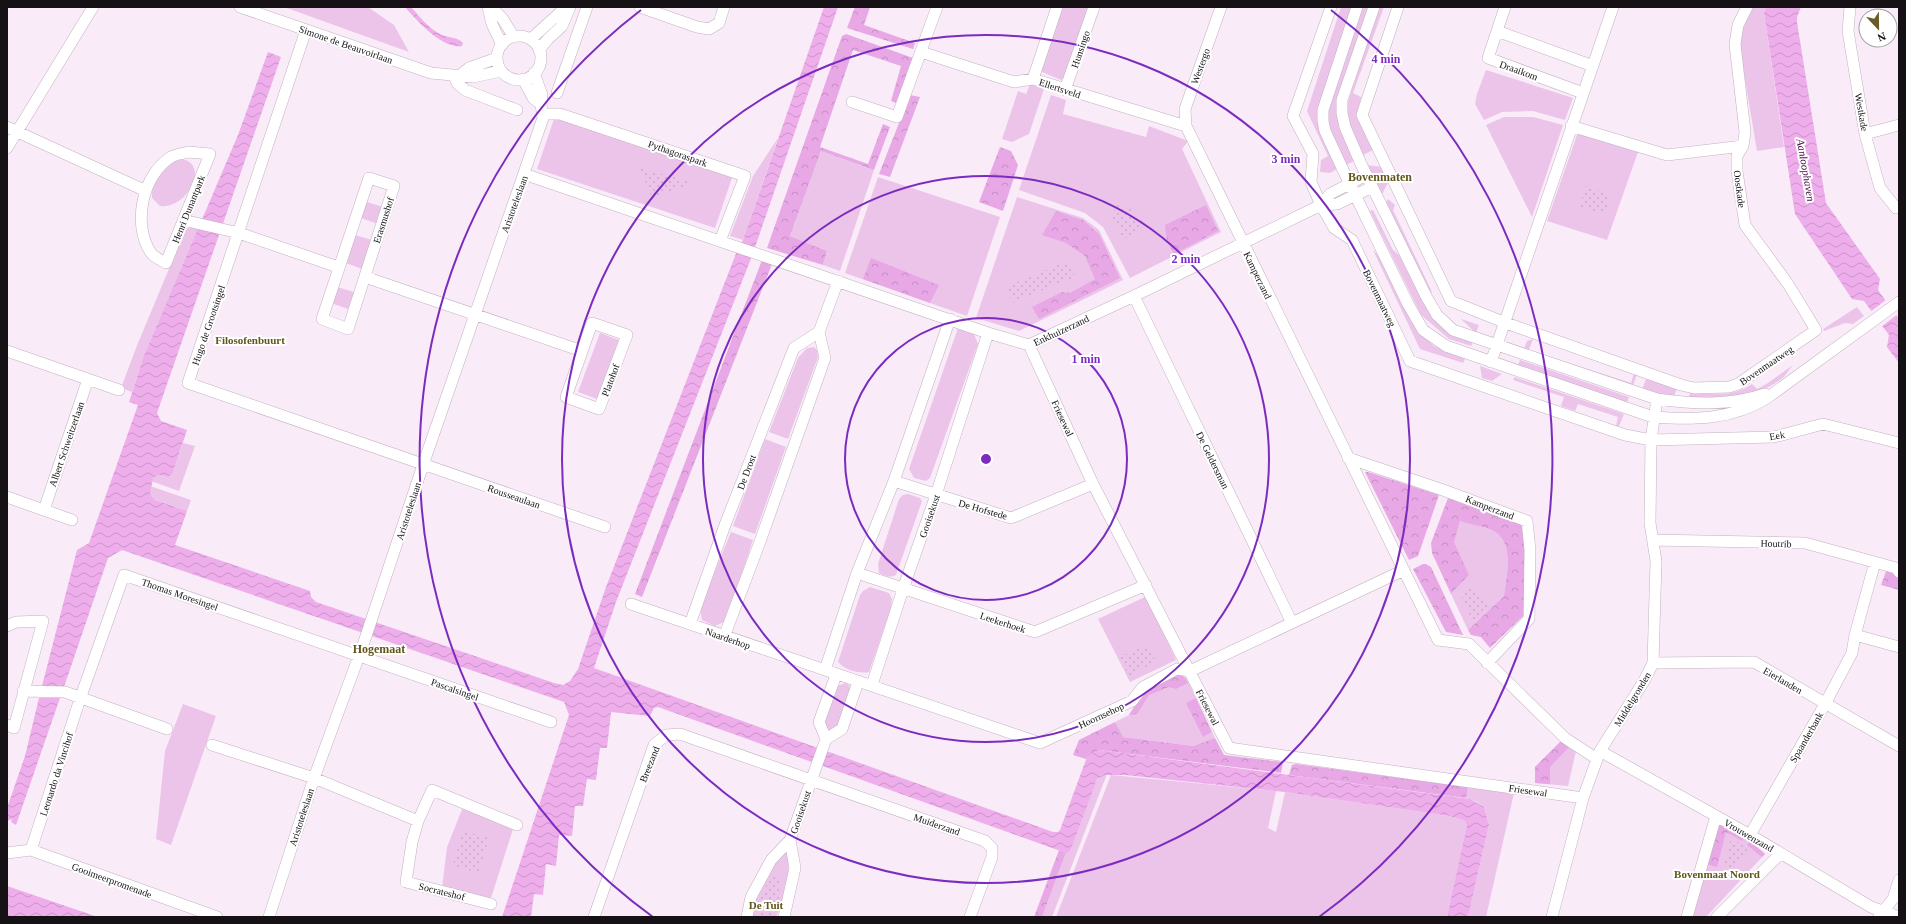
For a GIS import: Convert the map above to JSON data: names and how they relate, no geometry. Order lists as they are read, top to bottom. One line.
{"streets":{"street":["Simone de Beauvoirlaan","Hunsingo","Westergo","Draaikom","Ellertsveld","Westkade","Pythagoraspark","Oostkade","Aristoteleslaan","Henri Dunantpark","Erasmushof","Kamperzand","Bovenmaatweg","Hugo de Grootsingel","Enkhuizerzand","Platohof","Friesewal","Eek","Albert Schweitzerlaan","De Geldersman","De Drost","Rousseaulaan","De Hofstede","Gooisekust","Houtrib","Thomas Moresingel","Leekerhoek","Naarderhop","Eierlanden","Pascalsingel","Middelgronden","Hoornsehop","Spaanderbank","Breezand","Leonardo da Vincihof","Muiderzand","Vrouwenzand","Gooimeerpromenade","Socrateshof"]},"crossings":[["Simone de Beauvoirlaan","Aristoteleslaan"],["Simone de Beauvoirlaan","Hugo de Grootsingel"],["Hunsingo","Ellertsveld"],["Westergo","Ellertsveld"],["Pythagoraspark","Aristoteleslaan"],["Pythagoraspark","Enkhuizerzand"],["Oostkade","Bovenmaatweg"],["Aristoteleslaan","Hugo de Grootsingel"],["Aristoteleslaan","Rousseaulaan"],["Aristoteleslaan","Thomas Moresingel"],["Aristoteleslaan","Pascalsingel"],["Kamperzand","Enkhuizerzand"],["Kamperzand","Middelgronden"],["Kamperzand","Hoornsehop"],["Kamperzand","Vrouwenzand"],["Bovenmaatweg","Enkhuizerzand"],["Bovenmaatweg","Eek"],["Bovenmaatweg","Middelgronden"],["Hugo de Grootsingel","Rousseaulaan"],["Enkhuizerzand","Friesewal"],["Enkhuizerzand","De Geldersman"],["Enkhuizerzand","Gooisekust"],["Friesewal","De Hofstede"],["Friesewal","Leekerhoek"],["Friesewal","Middelgronden"],["Friesewal","Hoornsehop"],["Eek","Middelgronden"],["De Geldersman","Hoornsehop"],["De Drost","Naarderhop"],["De Hofstede","Gooisekust"],["Gooisekust","Leekerhoek"],["Gooisekust","Hoornsehop"],["Gooisekust","Breezand"],["Gooisekust","Muiderzand"],["Houtrib","Middelgronden"],["Houtrib","Spaanderbank"],["Thomas Moresingel","Pascalsingel"],["Thomas Moresingel","Leonardo da Vincihof"],["Eierlanden","Middelgronden"],["Eierlanden","Spaanderbank"],["Middelgronden","Vrouwenzand"],["Spaanderbank","Vrouwenzand"],["Breezand","Muiderzand"],["Leonardo da Vincihof","Gooimeerpromenade"]],"districts":["Bovenmaten","Filosofenbuurt","Hogemaat","Bovenmaat Noord","De Tuit"],"water":["Aanloophaven"],"north":"bottom","rings":["4 min","3 min","2 min","1 min"]}
